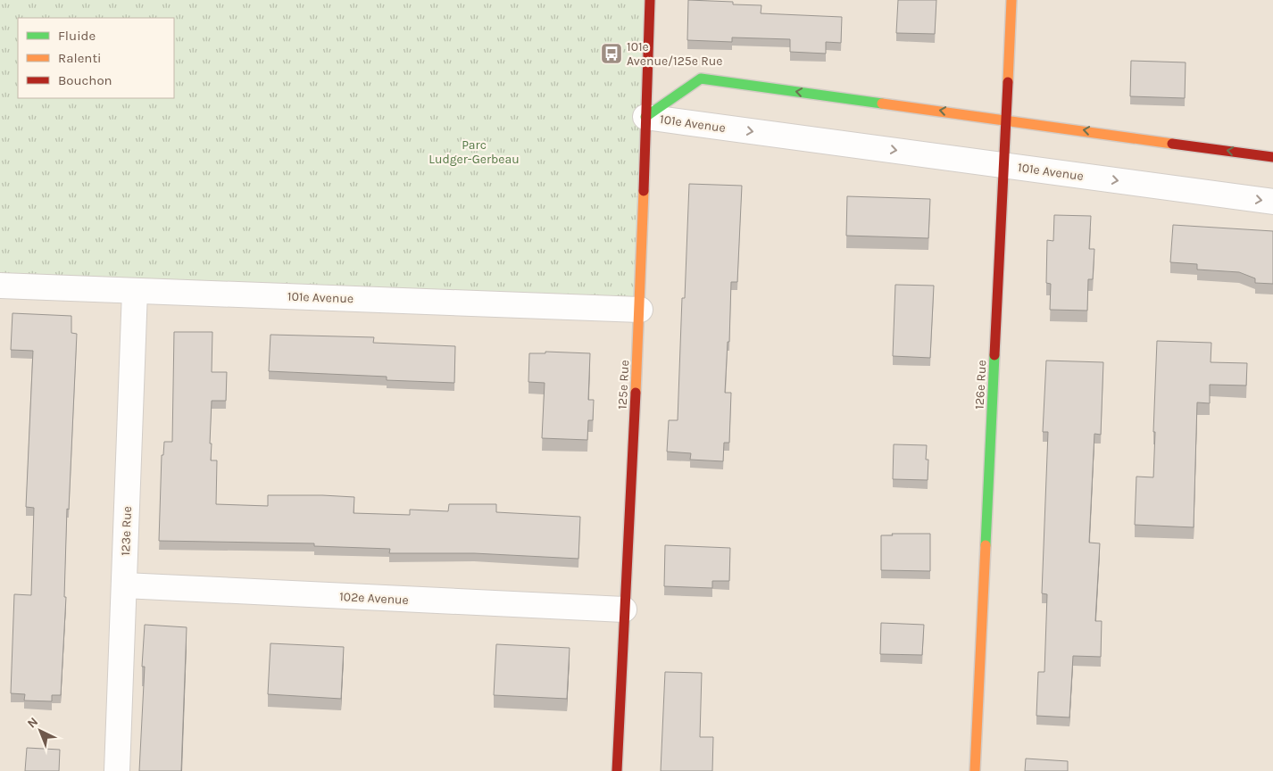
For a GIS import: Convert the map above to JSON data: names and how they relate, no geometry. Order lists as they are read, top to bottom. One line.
{"streets":{"street":["101e Avenue","125e Rue","126e Rue","123e Rue","102e Avenue"]},"crossings":[["101e Avenue","125e Rue"],["101e Avenue","126e Rue"],["101e Avenue","123e Rue"],["125e Rue","102e Avenue"],["123e Rue","102e Avenue"]],"parks":["Parc Ludger-Gerbeau"],"places":{"bus stop":["101e Avenue/125e Rue"]},"legend":["Fluide","Ralenti","Bouchon"],"north":"top left"}
